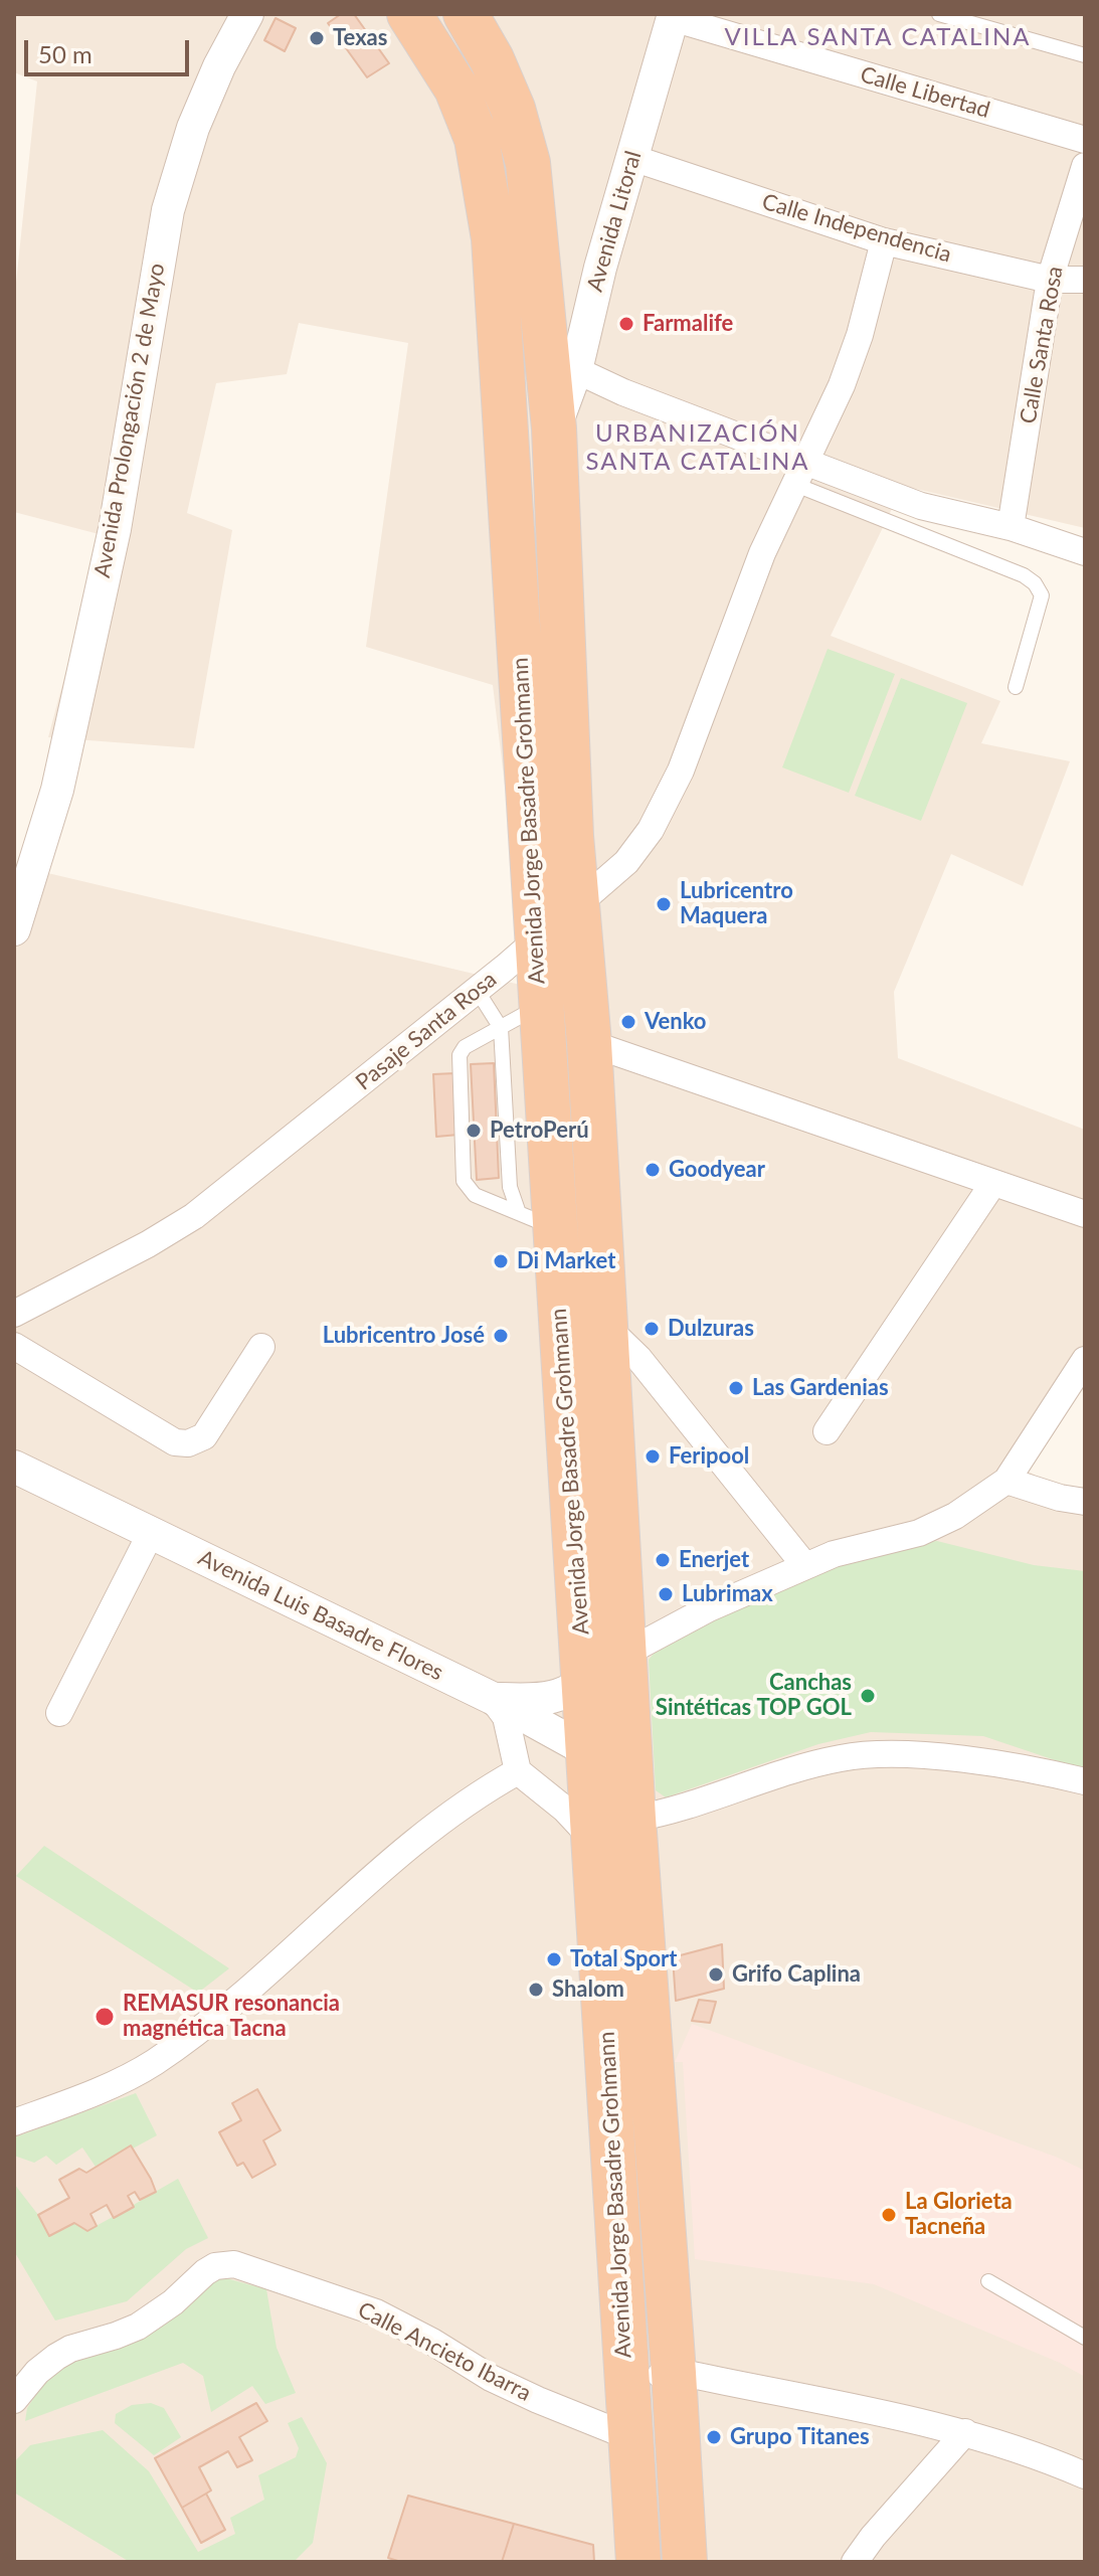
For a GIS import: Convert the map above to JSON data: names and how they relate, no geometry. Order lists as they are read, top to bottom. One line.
{"streets":{"highway":["Avenida Jorge Basadre Grohmann"],"street":["Calle Libertad","Avenida Litoral","Calle Independencia","Calle Santa Rosa","Avenida Prolongación 2 de Mayo","Pasaje Santa Rosa","Avenida Luis Basadre Flores","Calle Ancieto Ibarra"]},"crossings":[["Calle Libertad","Avenida Litoral"],["Avenida Litoral","Calle Independencia"],["Avenida Litoral","Avenida Jorge Basadre Grohmann"],["Calle Independencia","Calle Santa Rosa"],["Calle Independencia","Pasaje Santa Rosa"],["Avenida Jorge Basadre Grohmann","Pasaje Santa Rosa"],["Avenida Jorge Basadre Grohmann","Avenida Luis Basadre Flores"],["Avenida Jorge Basadre Grohmann","Calle Ancieto Ibarra"]],"districts":["VILLA SANTA CATALINA","URBANIZACIÓN SANTA CATALINA"],"places":["Texas","Farmalife","Lubricentro Maquera","Venko","PetroPerú","Goodyear","Di Market","Dulzuras","Lubricentro José","Las Gardenias","Feripool","Enerjet","Lubrimax","Canchas Sintéticas TOP GOL","Total Sport","Grifo Caplina","Shalom","REMASUR resonancia magnética Tacna","La Glorieta Tacneña","Grupo Titanes"],"scale_bar":"50 m"}
